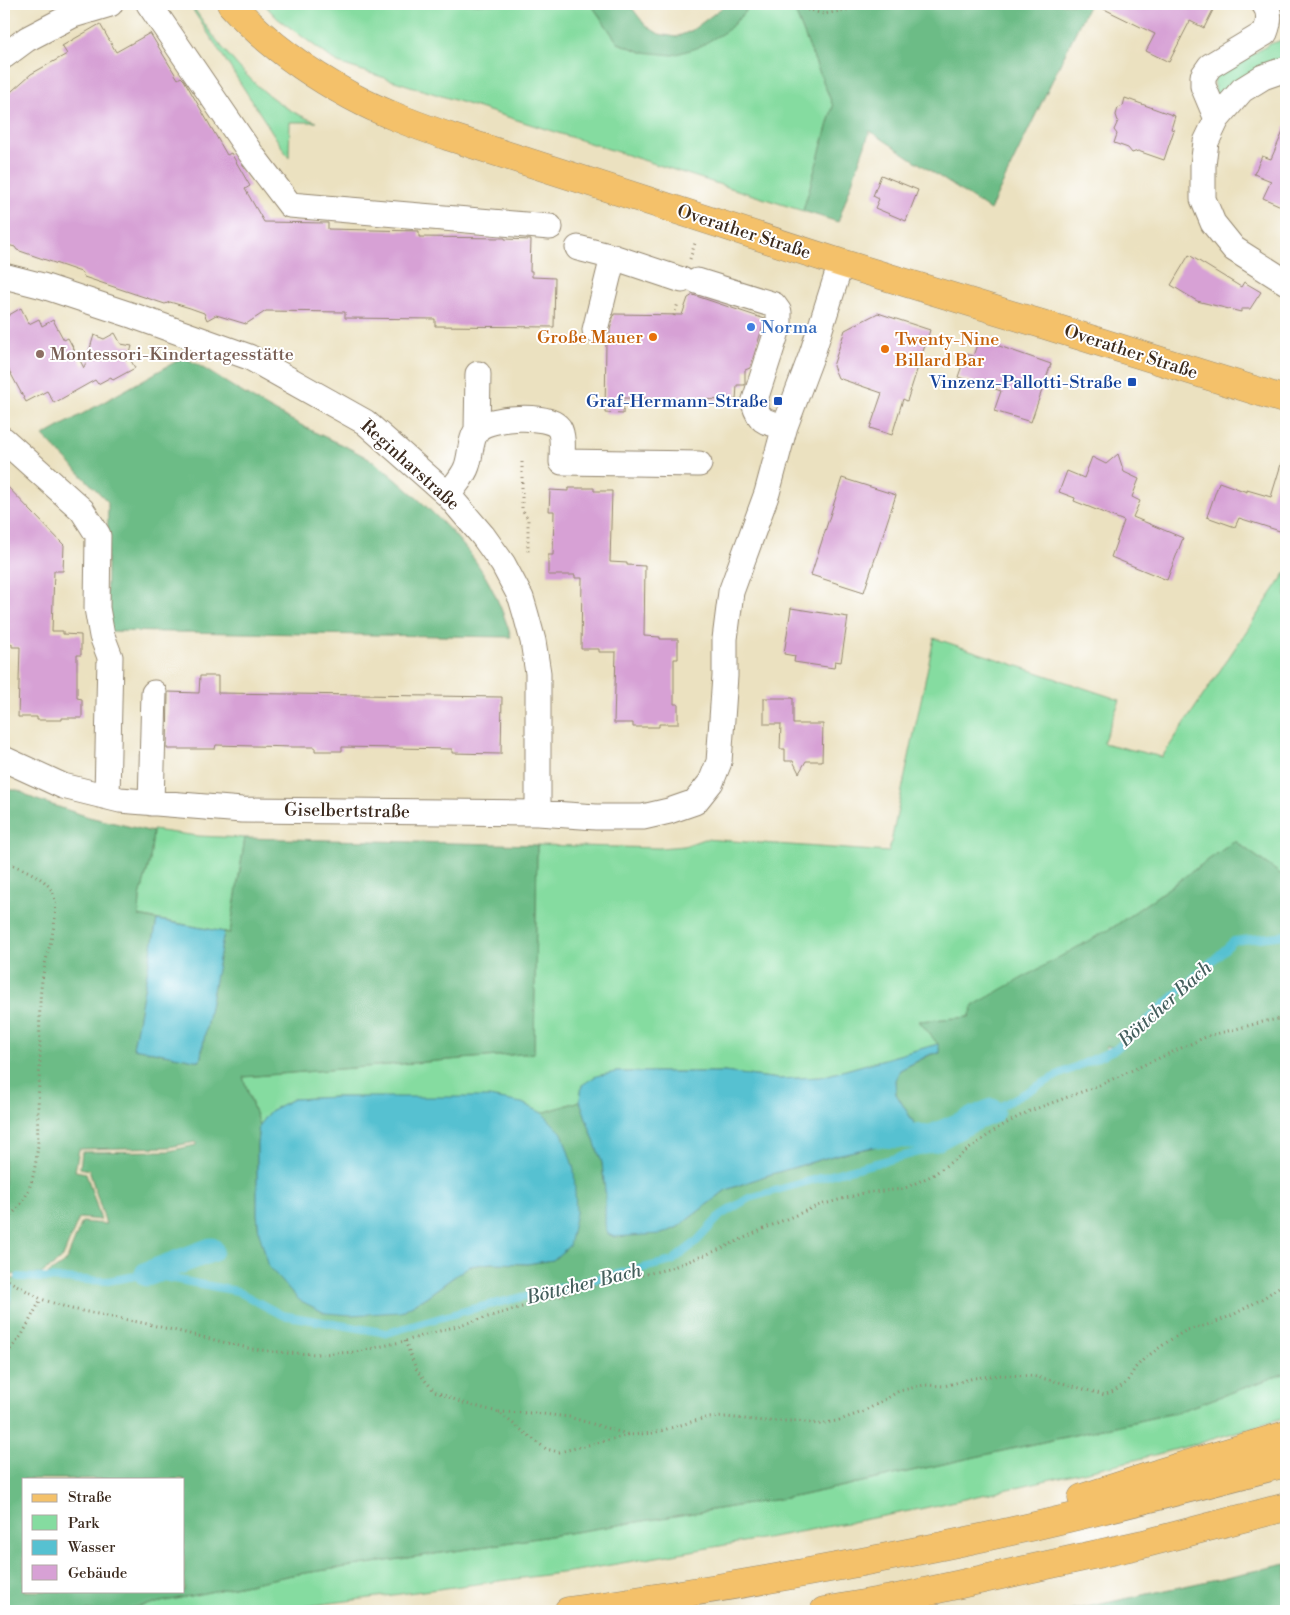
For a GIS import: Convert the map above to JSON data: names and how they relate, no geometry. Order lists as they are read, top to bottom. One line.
{"streets":{"main road":["Overather Straße"],"street":["Reginharstraße","Giselbertstraße"]},"crossings":[["Reginharstraße","Giselbertstraße"]],"water":["Böttcher Bach"],"places":{"other":["Norma","Große Mauer","Twenty-Nine Billard Bar","Montessori-Kindertagesstätte"],"transit":["Vinzenz-Pallotti-Straße","Graf-Hermann-Straße"]},"legend":["Straße","Park","Wasser","Gebäude"]}
